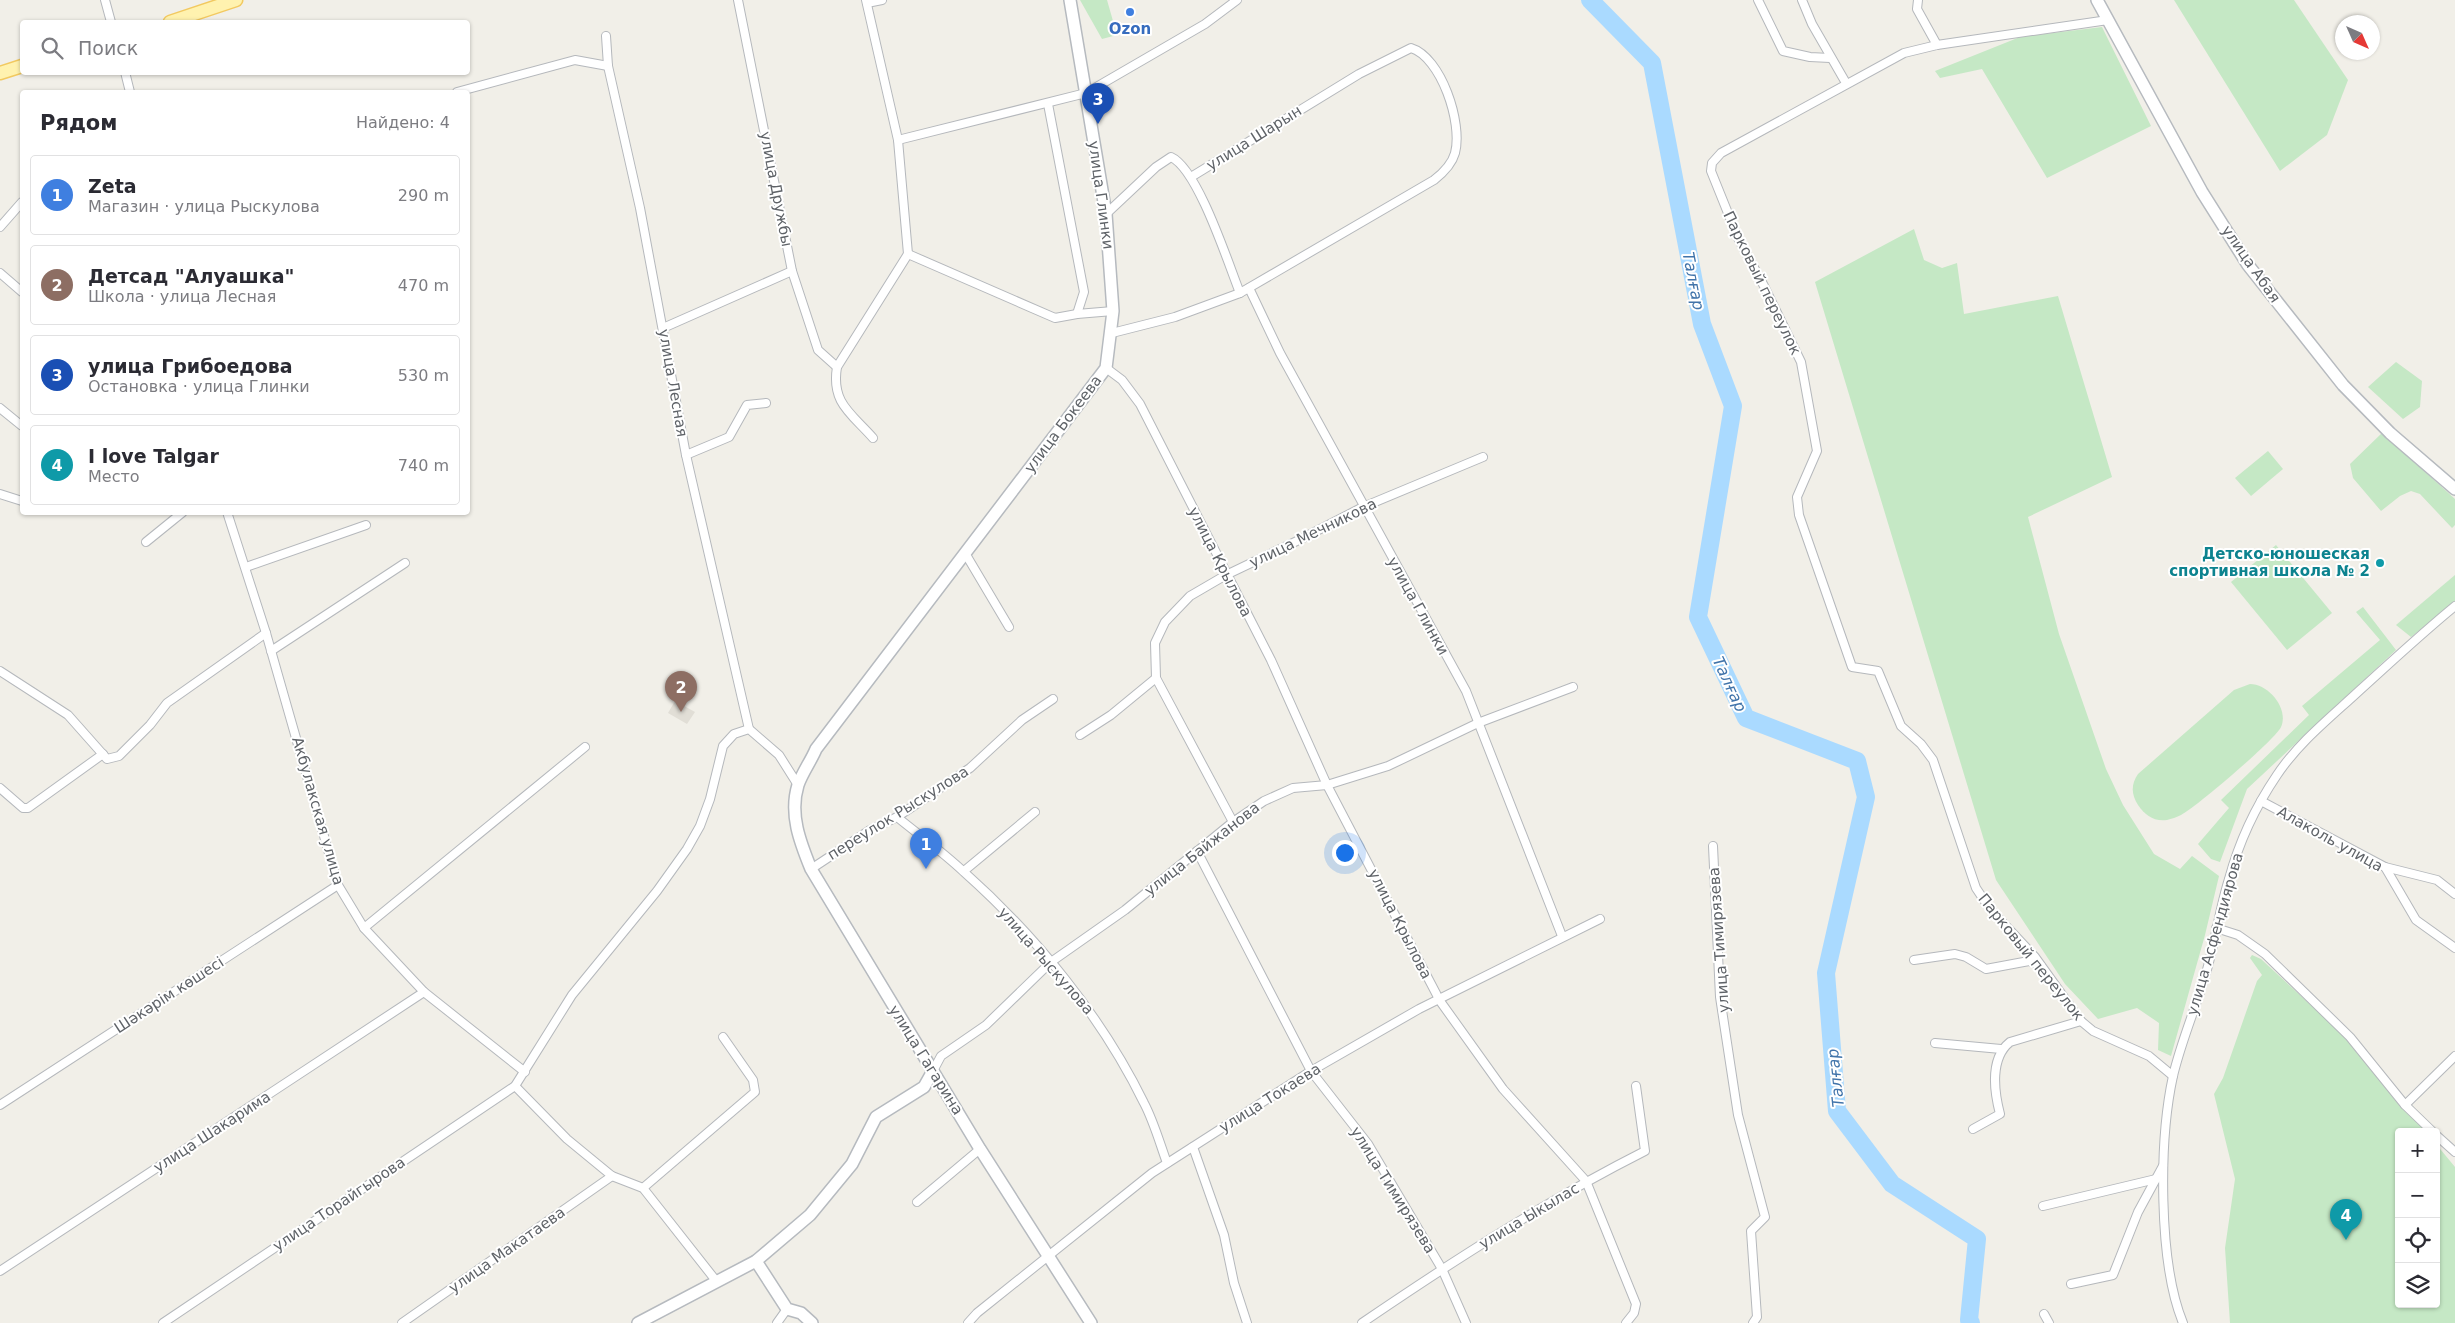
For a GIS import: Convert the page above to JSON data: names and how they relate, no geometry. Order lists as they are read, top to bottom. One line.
{"streets":{"main road":["улица Глинки","улица Абая","улица Бокеева","улица Гагарина"],"street":["улица Шарын","улица Дружбы","Парковый переулок","улица Лесная","улица Мечникова","улица Крылова","Акбулакская улица","переулок Рыскулова","Алаколь улица","улица Байжанова","улица Асфендиярова","улица Тимирязева","улица Рыскулова","Шәкәрім көшесі","улица Токаева","улица Шакарима","улица Торайгырова","улица Ыкылас","улица Макатаева"]},"crossings":[["улица Шарын","улица Глинки"],["улица Глинки","улица Бокеева"],["улица Глинки","улица Мечникова"],["улица Глинки","улица Байжанова"],["улица Глинки","улица Токаева"],["Парковый переулок","улица Асфендиярова"],["улица Бокеева","улица Крылова"],["улица Бокеева","улица Гагарина"],["улица Мечникова","улица Крылова"],["улица Мечникова","улица Байжанова"],["улица Крылова","улица Байжанова"],["улица Крылова","улица Токаева"],["улица Крылова","улица Ыкылас"],["Акбулакская улица","Шәкәрім көшесі"],["Акбулакская улица","улица Шакарима"],["переулок Рыскулова","улица Рыскулова"],["переулок Рыскулова","улица Гагарина"],["Алаколь улица","улица Асфендиярова"],["улица Байжанова","улица Тимирязева"],["улица Байжанова","улица Рыскулова"],["улица Байжанова","улица Гагарина"],["улица Тимирязева","улица Токаева"],["улица Тимирязева","улица Ыкылас"],["улица Рыскулова","улица Токаева"],["улица Гагарина","улица Токаева"]],"water":["Талғар"],"places":["Ozon","Детско-юношеская спортивная школа № 2"],"north":"bottom right","page":{"search":"Поиск","pins":["3","2","1","4"],"heading":["Рядом","Найдено: 4"],"list":[{"mark":"1","name":"Zeta","note":"Магазин · улица Рыскулова","value":"290 m"},{"mark":"2","name":"Детсад \"Алуашка\"","note":"Школа · улица Лесная","value":"470 m"},{"mark":"3","name":"улица Грибоедова","note":"Остановка · улица Глинки","value":"530 m"},{"mark":"4","name":"I love Talgar","note":"Место","value":"740 m"}],"map_buttons":["+","−"]}}
